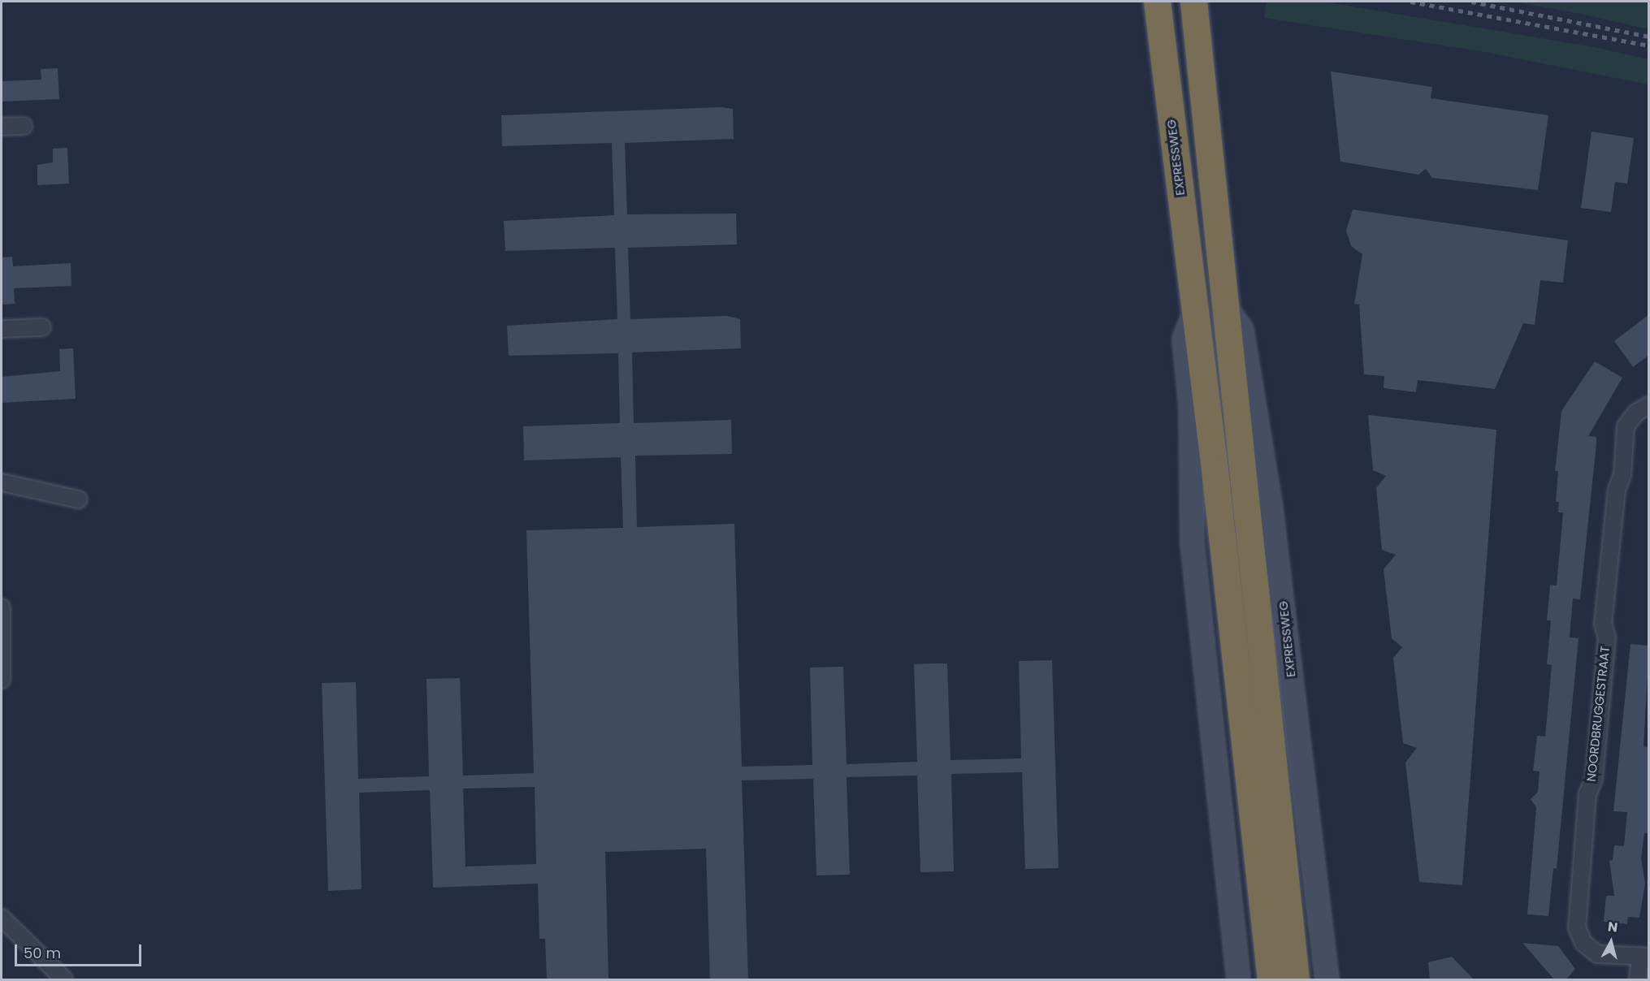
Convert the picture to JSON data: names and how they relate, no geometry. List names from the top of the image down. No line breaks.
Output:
{"streets":{"highway":["EXPRESSWEG"],"street":["NOORDBRUGGESTRAAT"]},"scale_bar":"50 m","north":"top"}
